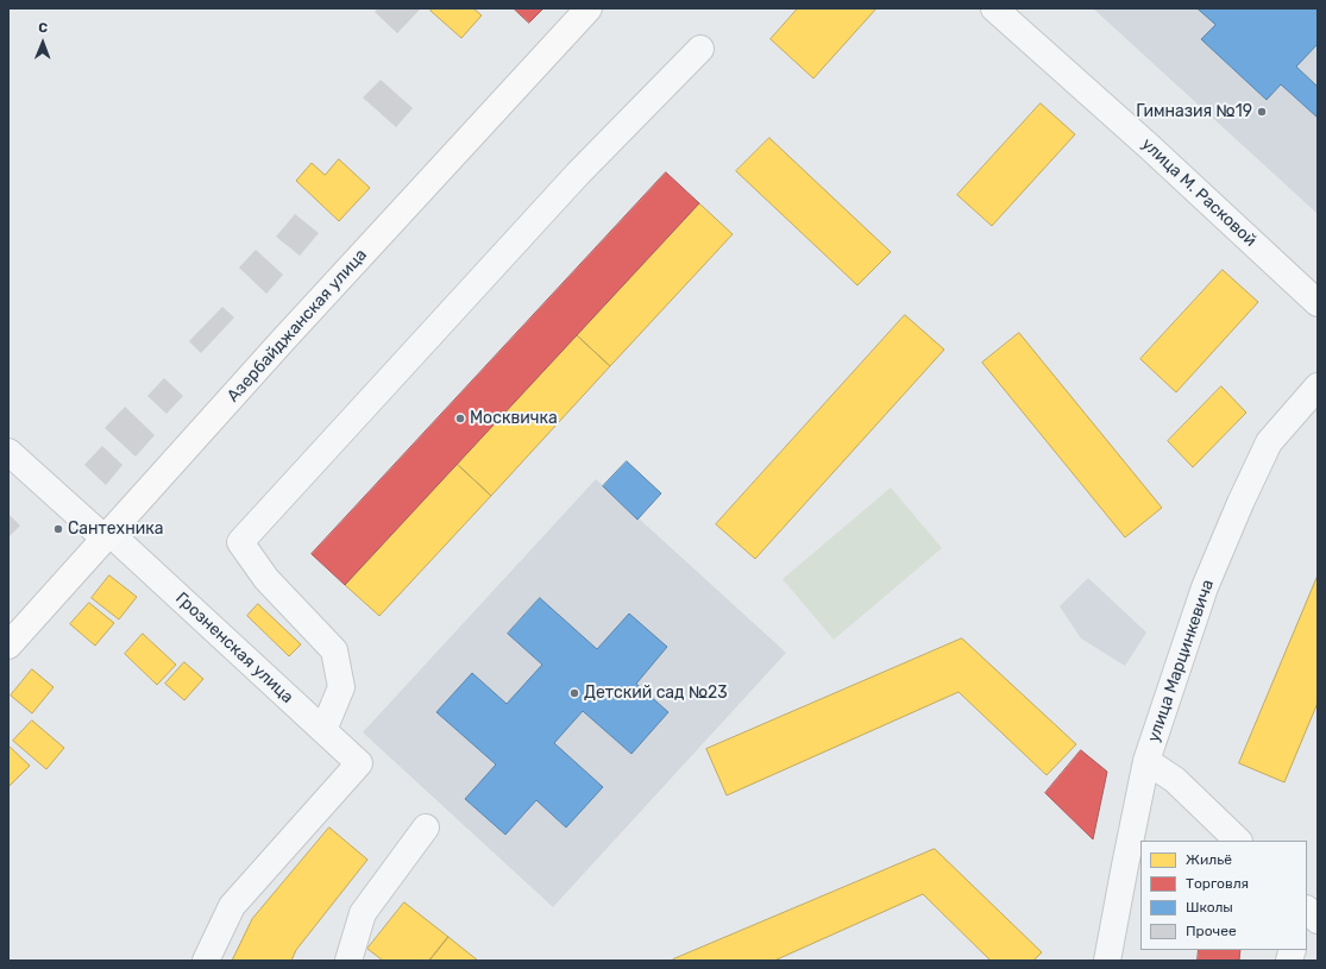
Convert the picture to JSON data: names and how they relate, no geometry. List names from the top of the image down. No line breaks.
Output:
{"streets":{"main road":["Азербайджанская улица"],"street":["улица М. Расковой","Грозненская улица","улица Марцинкевича"]},"crossings":[["Азербайджанская улица","Грозненская улица"]],"places":["Гимназия №19","Москвичка","Сантехника","Детский сад №23"],"legend":["Жильё","Торговля","Школы","Прочее"],"north":"top"}
